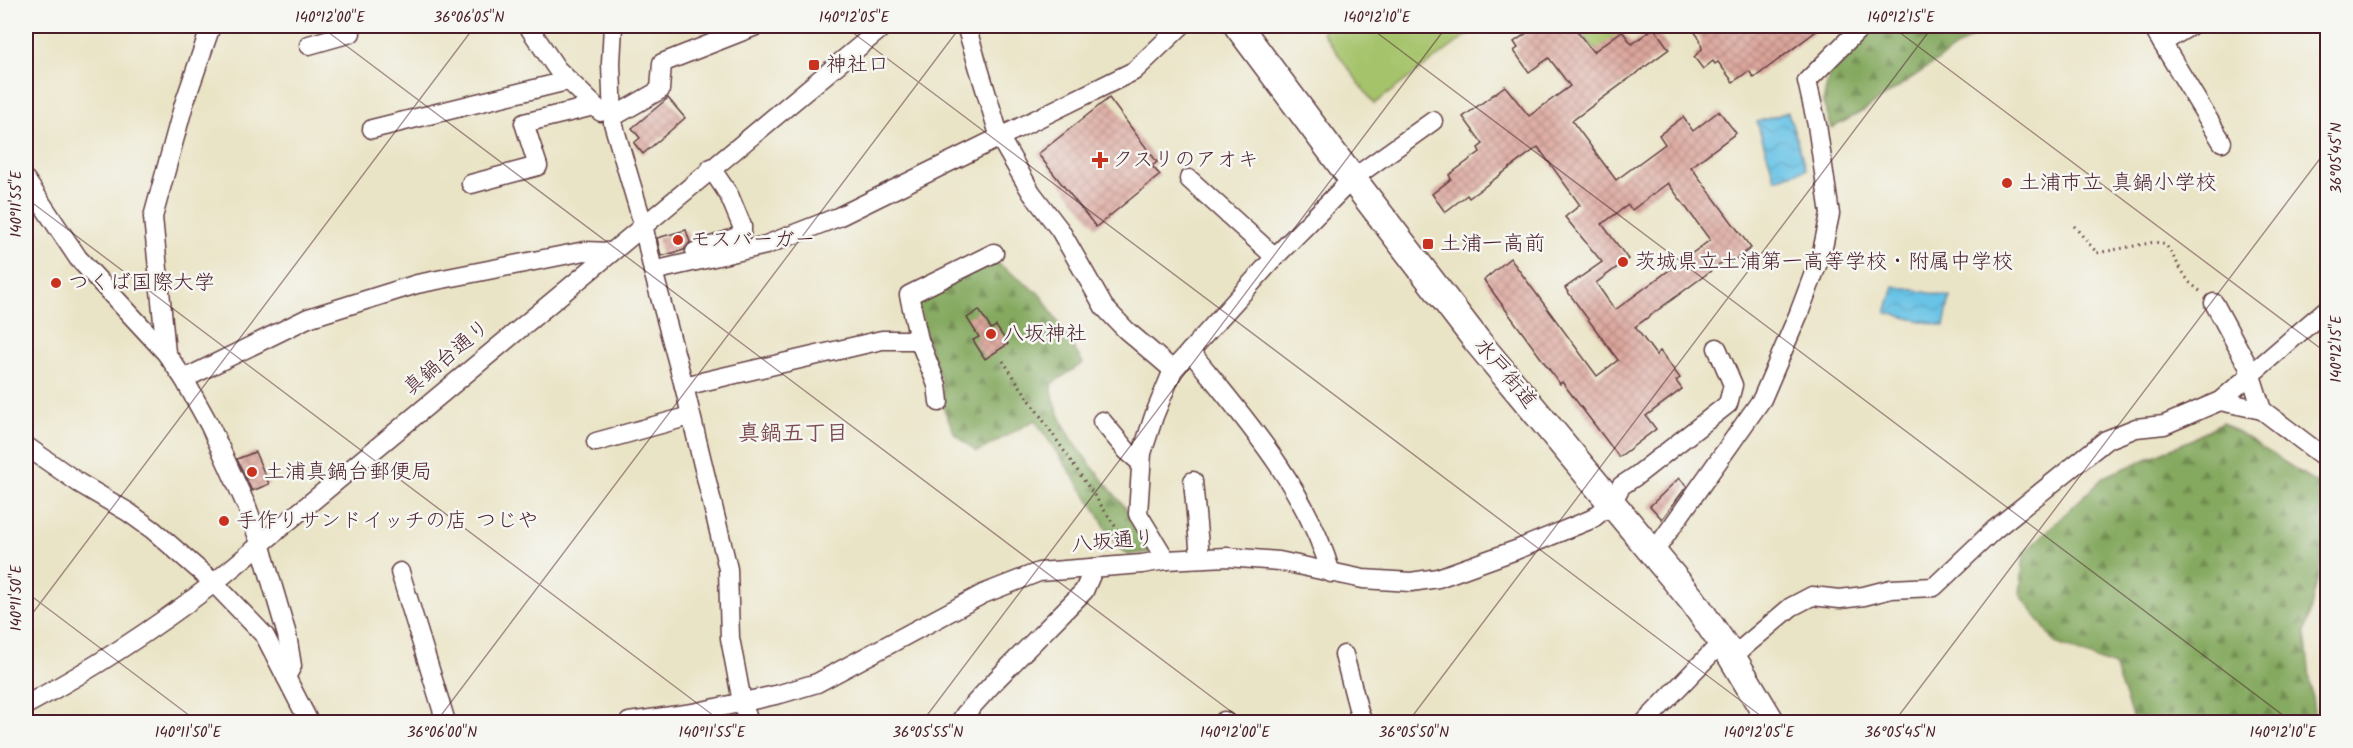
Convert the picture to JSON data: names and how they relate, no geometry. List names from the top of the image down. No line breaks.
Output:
{"streets":{"highway":["水戸街道"],"street":["真鍋台通り","八坂通り"]},"crossings":[["水戸街道","八坂通り"]],"districts":["真鍋五丁目"],"places":{"transit":["神社口","土浦一高前"],"health":["クスリのアオキ"],"other":["土浦市立 真鍋小学校","モスバーガー","茨城県立土浦第一高等学校・附属中学校","つくば国際大学","八坂神社","土浦真鍋台郵便局","手作りサンドイッチの店 つじや"]},"coordinates":["140°12'00\"E","36°06'05\"N","140°12'05\"E","140°12'10\"E","140°12'15\"E","36°05'45\"N","140°11'55\"E","140°11'50\"E","36°06'00\"N","36°05'55\"N","36°05'50\"N"]}
